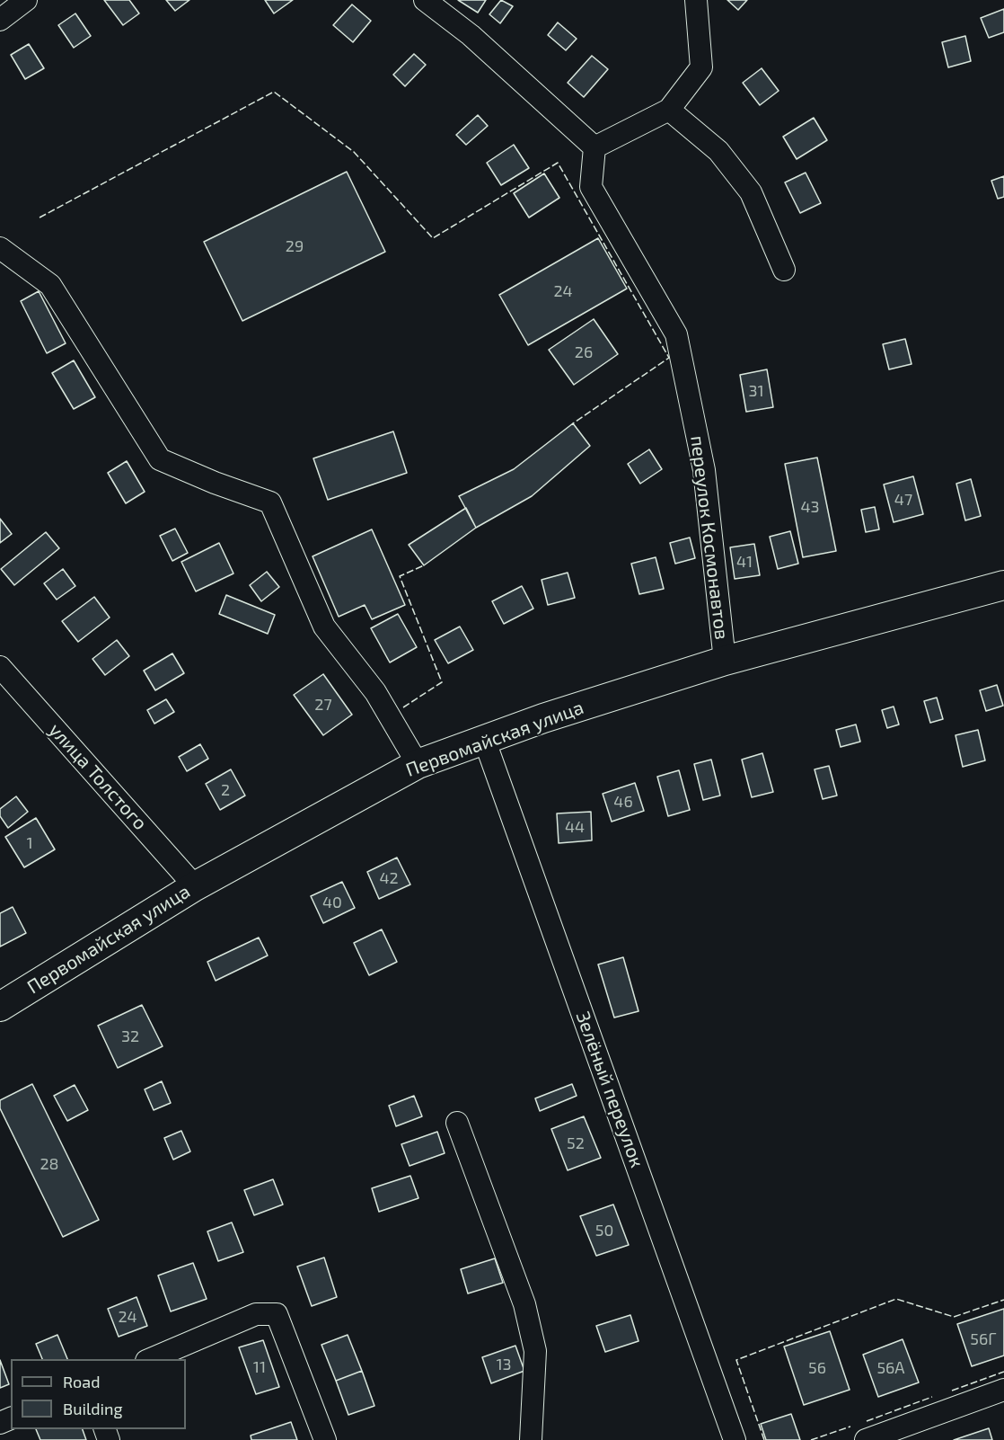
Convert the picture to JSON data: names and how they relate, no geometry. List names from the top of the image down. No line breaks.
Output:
{"streets":{"main road":["Первомайская улица"],"street":["переулок Космонавтов","улица Толстого","Зелёный переулок"]},"crossings":[["переулок Космонавтов","Первомайская улица"],["Первомайская улица","улица Толстого"],["Первомайская улица","Зелёный переулок"]],"house_numbers":["29","24","26","31","47","43","41","27","2","46","44","1","42","40","32","52","28","50","24","56Г","13","11","56","56А"],"legend":["Road","Building"]}
